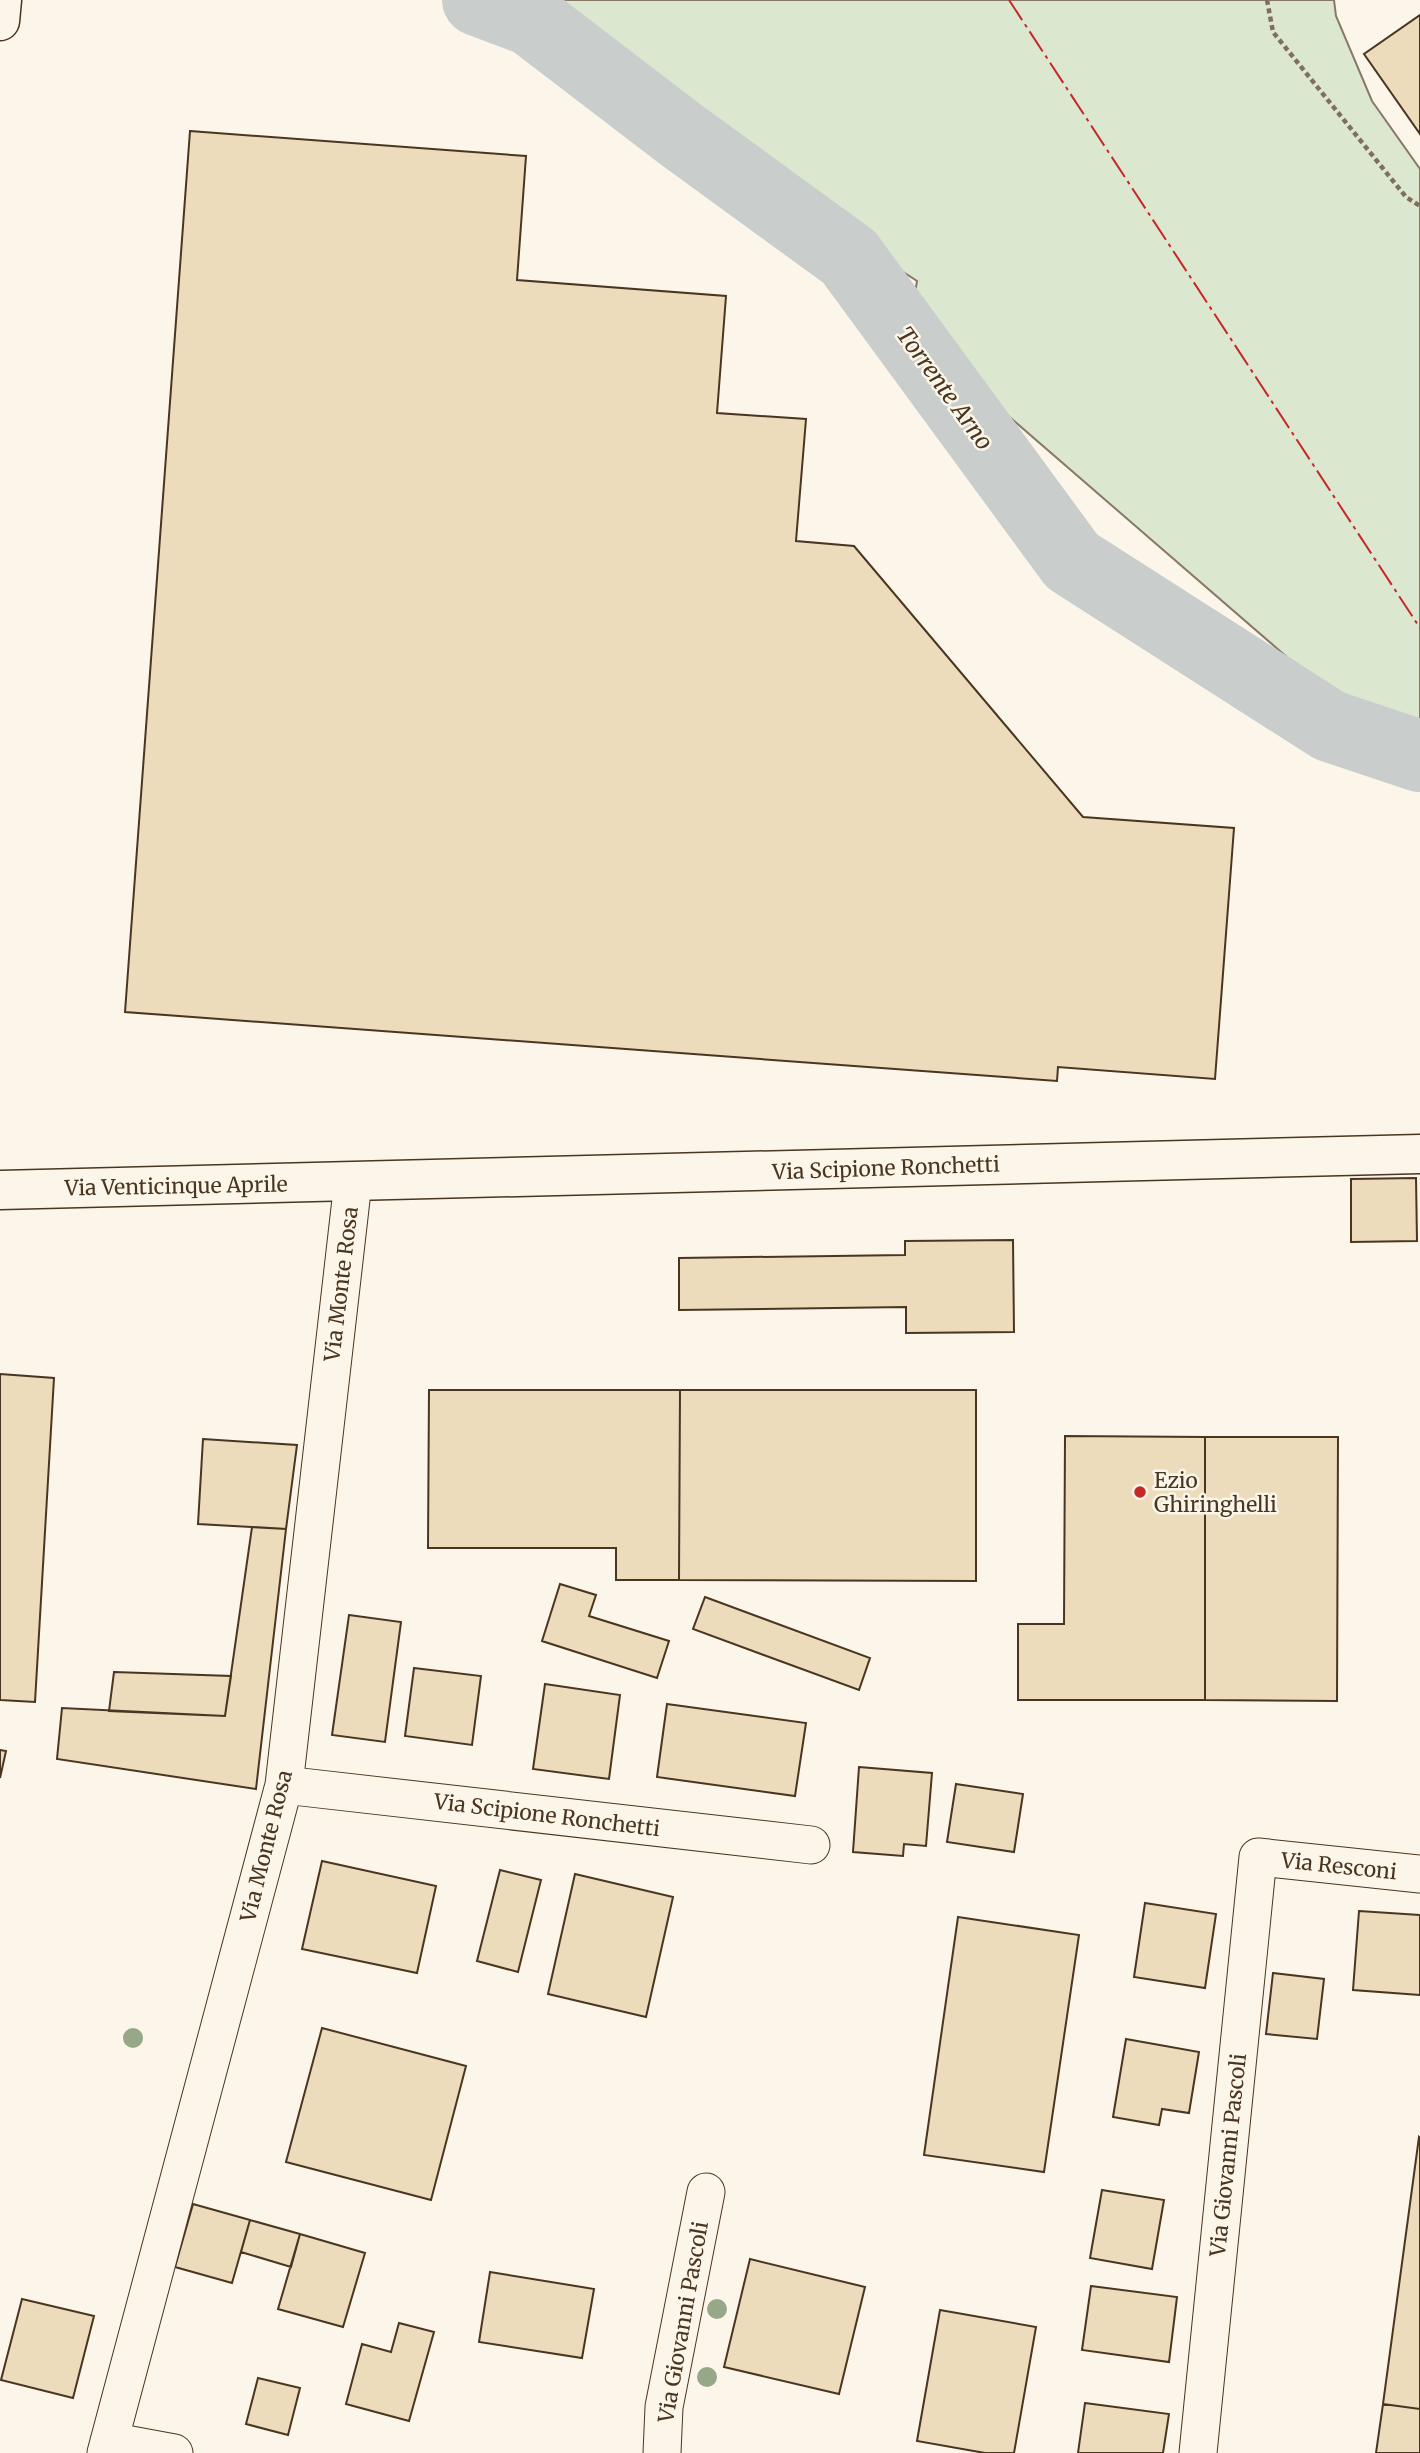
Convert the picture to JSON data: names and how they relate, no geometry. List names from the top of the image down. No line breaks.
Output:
{"streets":{"main road":["Via Scipione Ronchetti","Via Venticinque Aprile"],"street":["Via Monte Rosa","Via Resconi","Via Giovanni Pascoli"]},"crossings":[["Via Scipione Ronchetti","Via Venticinque Aprile"],["Via Scipione Ronchetti","Via Monte Rosa"],["Via Venticinque Aprile","Via Monte Rosa"],["Via Resconi","Via Giovanni Pascoli"]],"water":["Torrente Arno"],"places":["Ezio Ghiringhelli"]}
